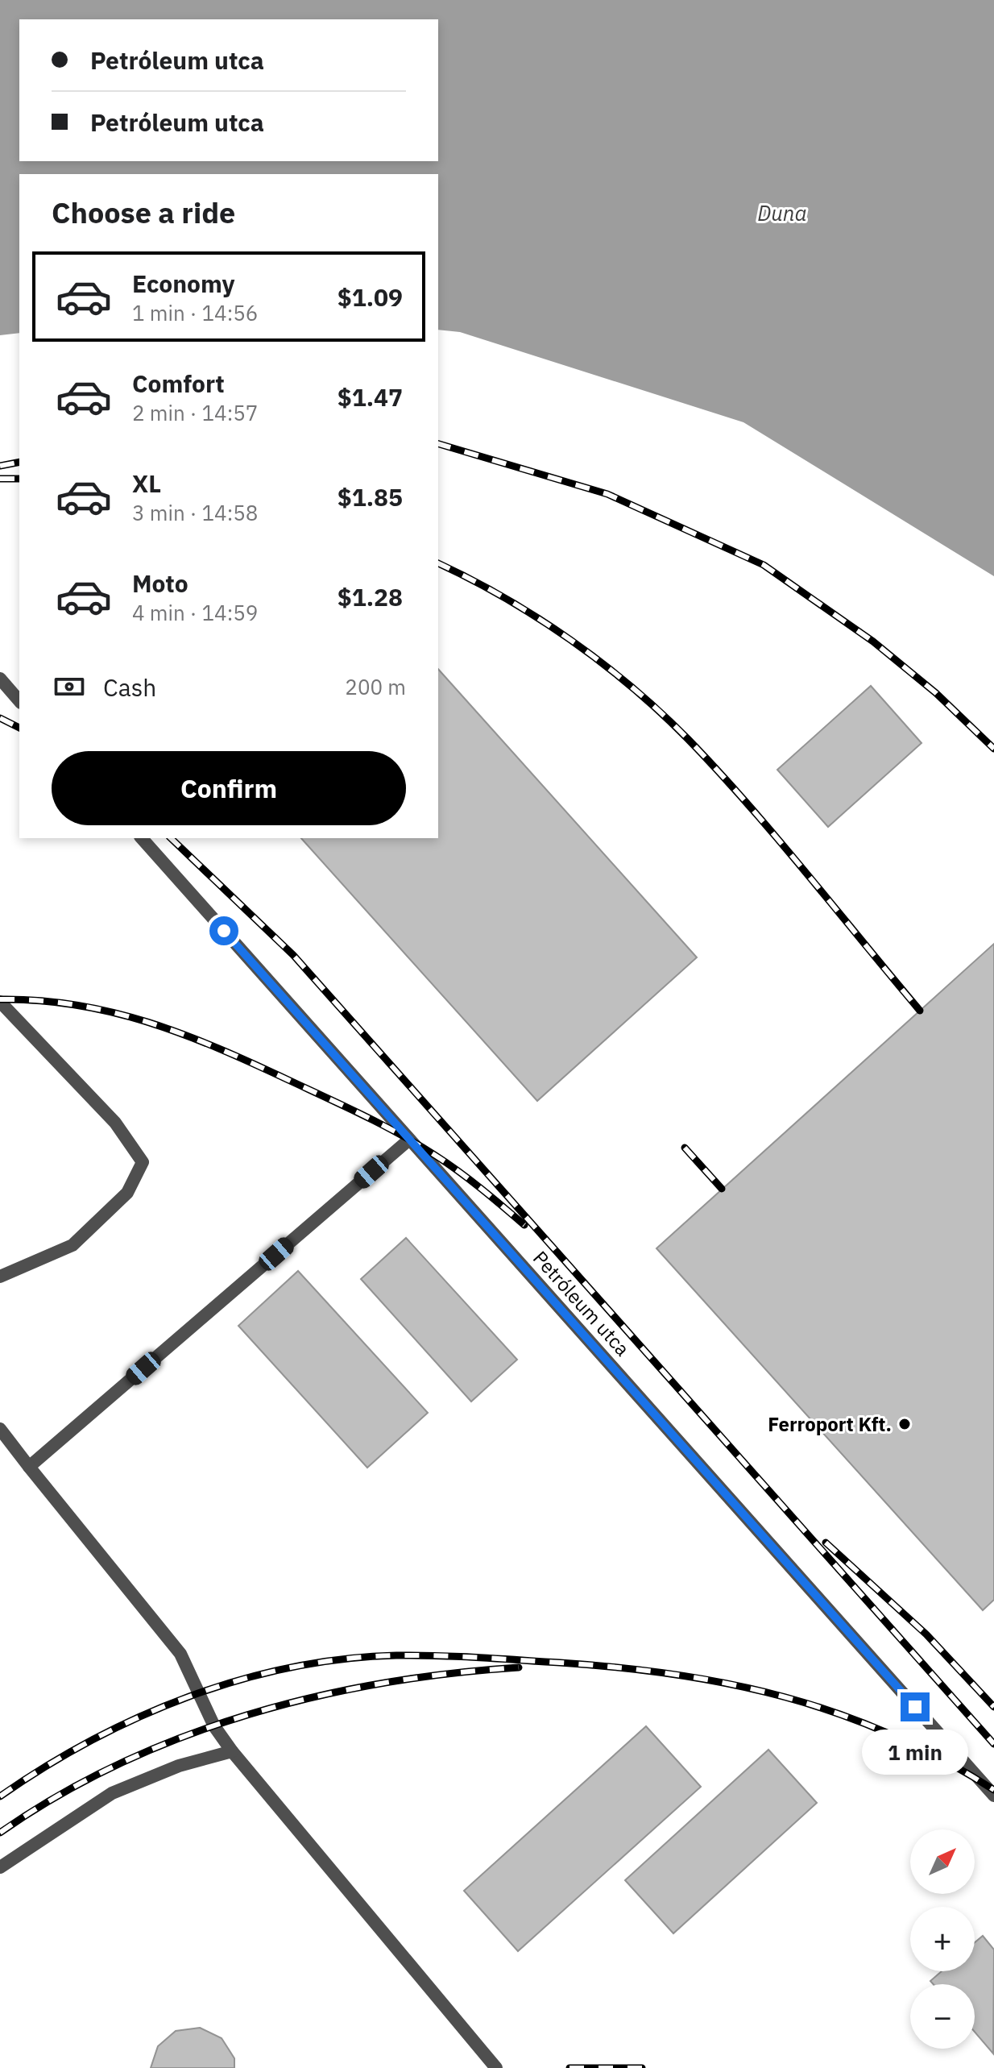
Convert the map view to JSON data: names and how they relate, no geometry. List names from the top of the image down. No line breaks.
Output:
{"streets":{"street":["Petróleum utca"]},"water":["Duna"],"places":["Ferroport Kft."],"north":"top right","page":{"banner":["Petróleum utca","Petróleum utca"],"heading":"Choose a ride","list":[{"name":"Economy","note":"1 min · 14:56","value":"$1.09"},{"name":"Comfort","note":"2 min · 14:57","value":"$1.47"},{"name":"XL","note":"3 min · 14:58","value":"$1.85"},{"name":"Moto","note":"4 min · 14:59","value":"$1.28"}],"pay":["Cash","200 m"],"buttons":"Confirm","bubble":"1 min","map_buttons":["+","−"]}}
